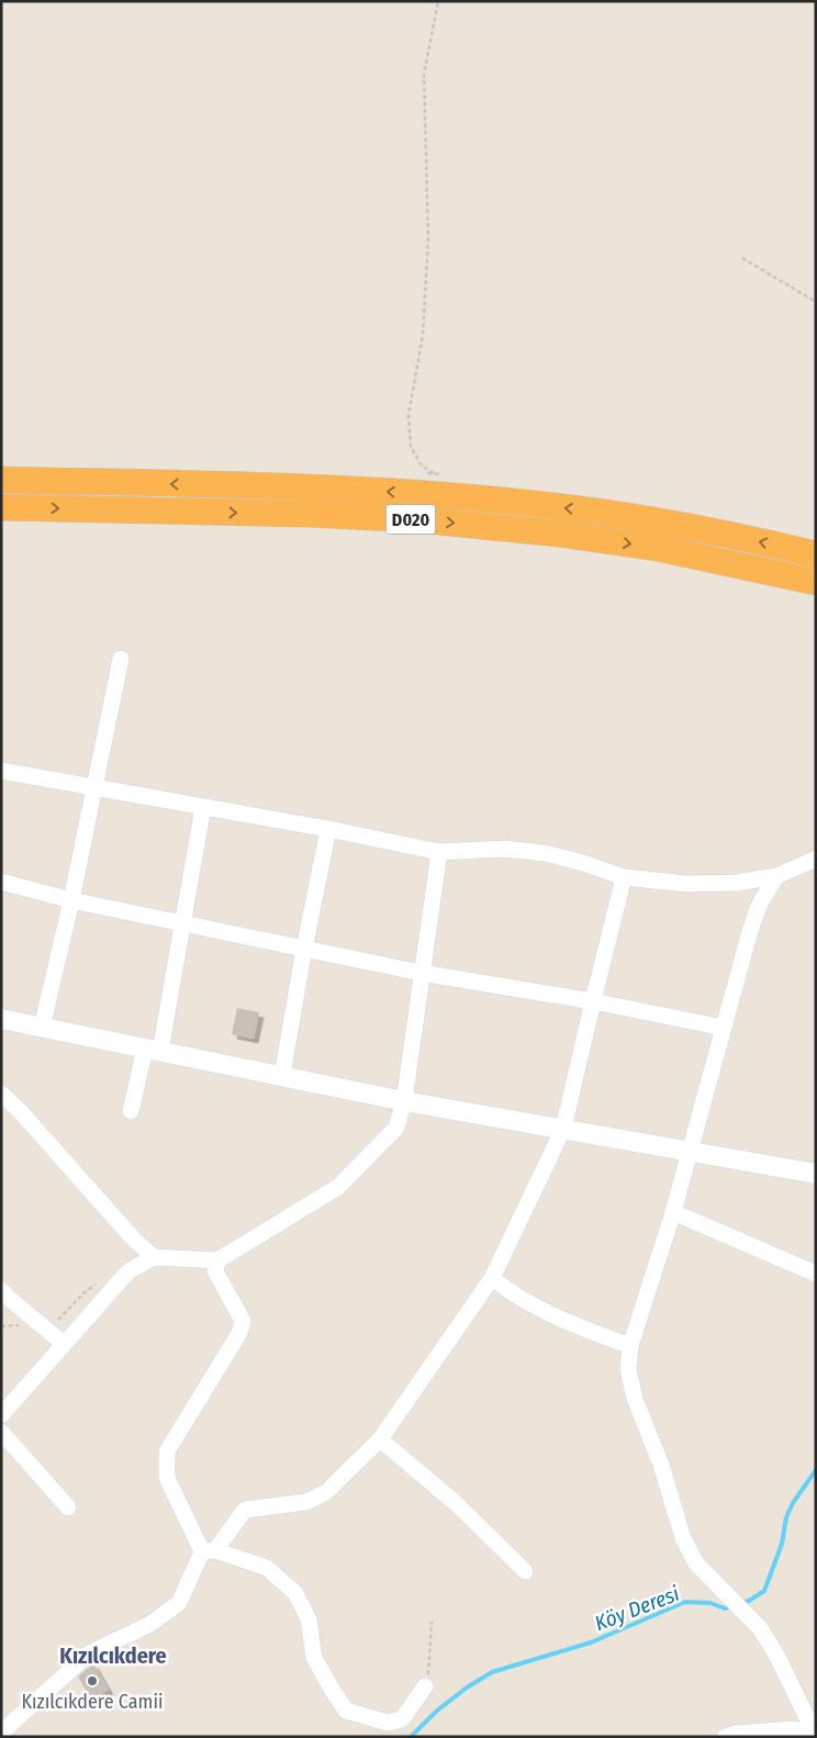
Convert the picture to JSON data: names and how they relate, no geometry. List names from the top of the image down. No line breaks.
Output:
{"streets":{"highway":["D020"]},"districts":["Kızılcıkdere"],"water":["Köy Deresi"],"places":["Kızılcıkdere Camii"]}
